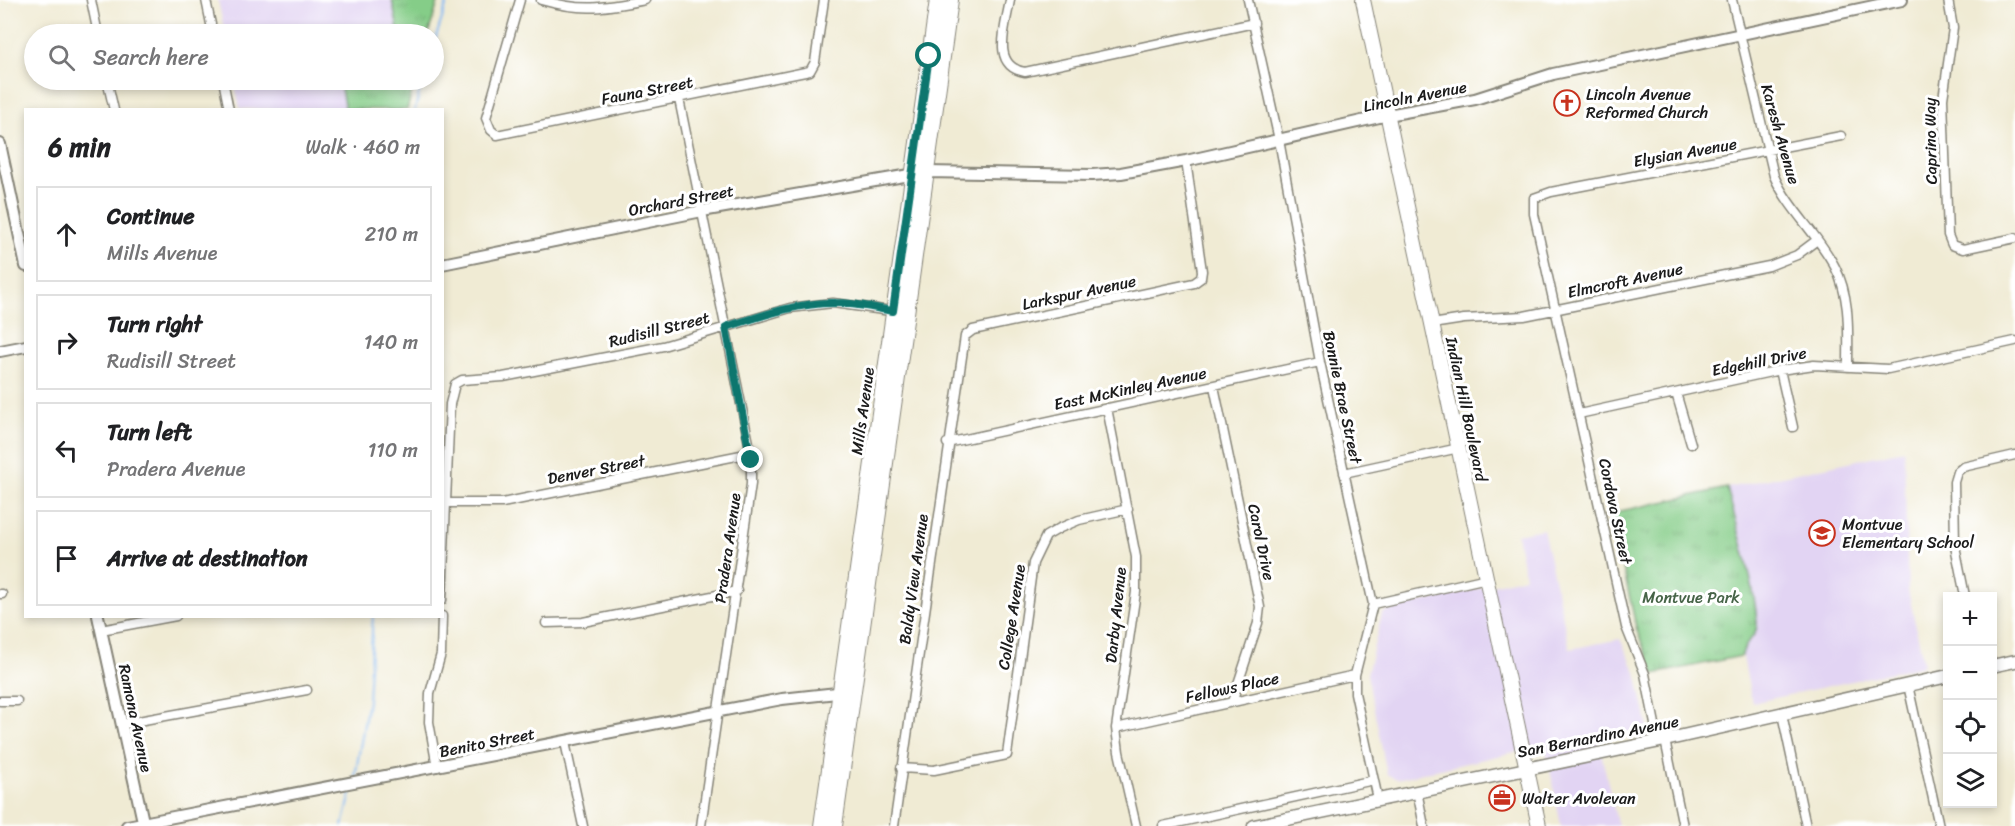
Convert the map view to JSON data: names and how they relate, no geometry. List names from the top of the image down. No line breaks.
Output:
{"streets":{"main road":["Indian Hill Boulevard","Mills Avenue","San Bernardino Avenue"],"street":["Fauna Street","Lincoln Avenue","Karesh Avenue","Caprino Way","Elysian Avenue","Orchard Street","Elmcroft Avenue","Larkspur Avenue","Rudisill Street","Edgehill Drive","East McKinley Avenue","Bonnie Brae Street","Denver Street","Cordova Street","Carol Drive","Pradera Avenue","Baldy View Avenue","Darby Avenue","College Avenue","Fellows Place","Ramona Avenue","Benito Street"]},"crossings":[["Fauna Street","Pradera Avenue"],["Lincoln Avenue","Karesh Avenue"],["Lincoln Avenue","Orchard Street"],["Lincoln Avenue","Larkspur Avenue"],["Lincoln Avenue","Bonnie Brae Street"],["Lincoln Avenue","Indian Hill Boulevard"],["Lincoln Avenue","Mills Avenue"],["Karesh Avenue","Elysian Avenue"],["Karesh Avenue","Elmcroft Avenue"],["Karesh Avenue","Edgehill Drive"],["Elysian Avenue","Cordova Street"],["Orchard Street","Mills Avenue"],["Orchard Street","Pradera Avenue"],["Elmcroft Avenue","Indian Hill Boulevard"],["Elmcroft Avenue","Cordova Street"],["Larkspur Avenue","Baldy View Avenue"],["Rudisill Street","Mills Avenue"],["Rudisill Street","Denver Street"],["Rudisill Street","Pradera Avenue"],["Edgehill Drive","Cordova Street"],["East McKinley Avenue","Bonnie Brae Street"],["East McKinley Avenue","Carol Drive"],["East McKinley Avenue","Baldy View Avenue"],["East McKinley Avenue","Darby Avenue"],["Bonnie Brae Street","Fellows Place"],["Bonnie Brae Street","San Bernardino Avenue"],["Indian Hill Boulevard","San Bernardino Avenue"],["Mills Avenue","Benito Street"],["Denver Street","Pradera Avenue"],["Cordova Street","San Bernardino Avenue"],["Carol Drive","Fellows Place"],["Pradera Avenue","Benito Street"],["Baldy View Avenue","College Avenue"],["Darby Avenue","College Avenue"],["Darby Avenue","Fellows Place"],["Ramona Avenue","Benito Street"]],"parks":["Montvue Park"],"places":{"church":["Lincoln Avenue Reformed Church"],"school or university":["Montvue Elementary School"],"office":["Walter Avolevan"]},"page":{"search":"Search here","heading":["6 min","Walk · 460 m"],"list":[["Continue","Mills Avenue","210 m"],["Turn right","Rudisill Street","140 m"],["Turn left","Pradera Avenue","110 m"],"Arrive at destination"],"map_buttons":["+","−"]}}
